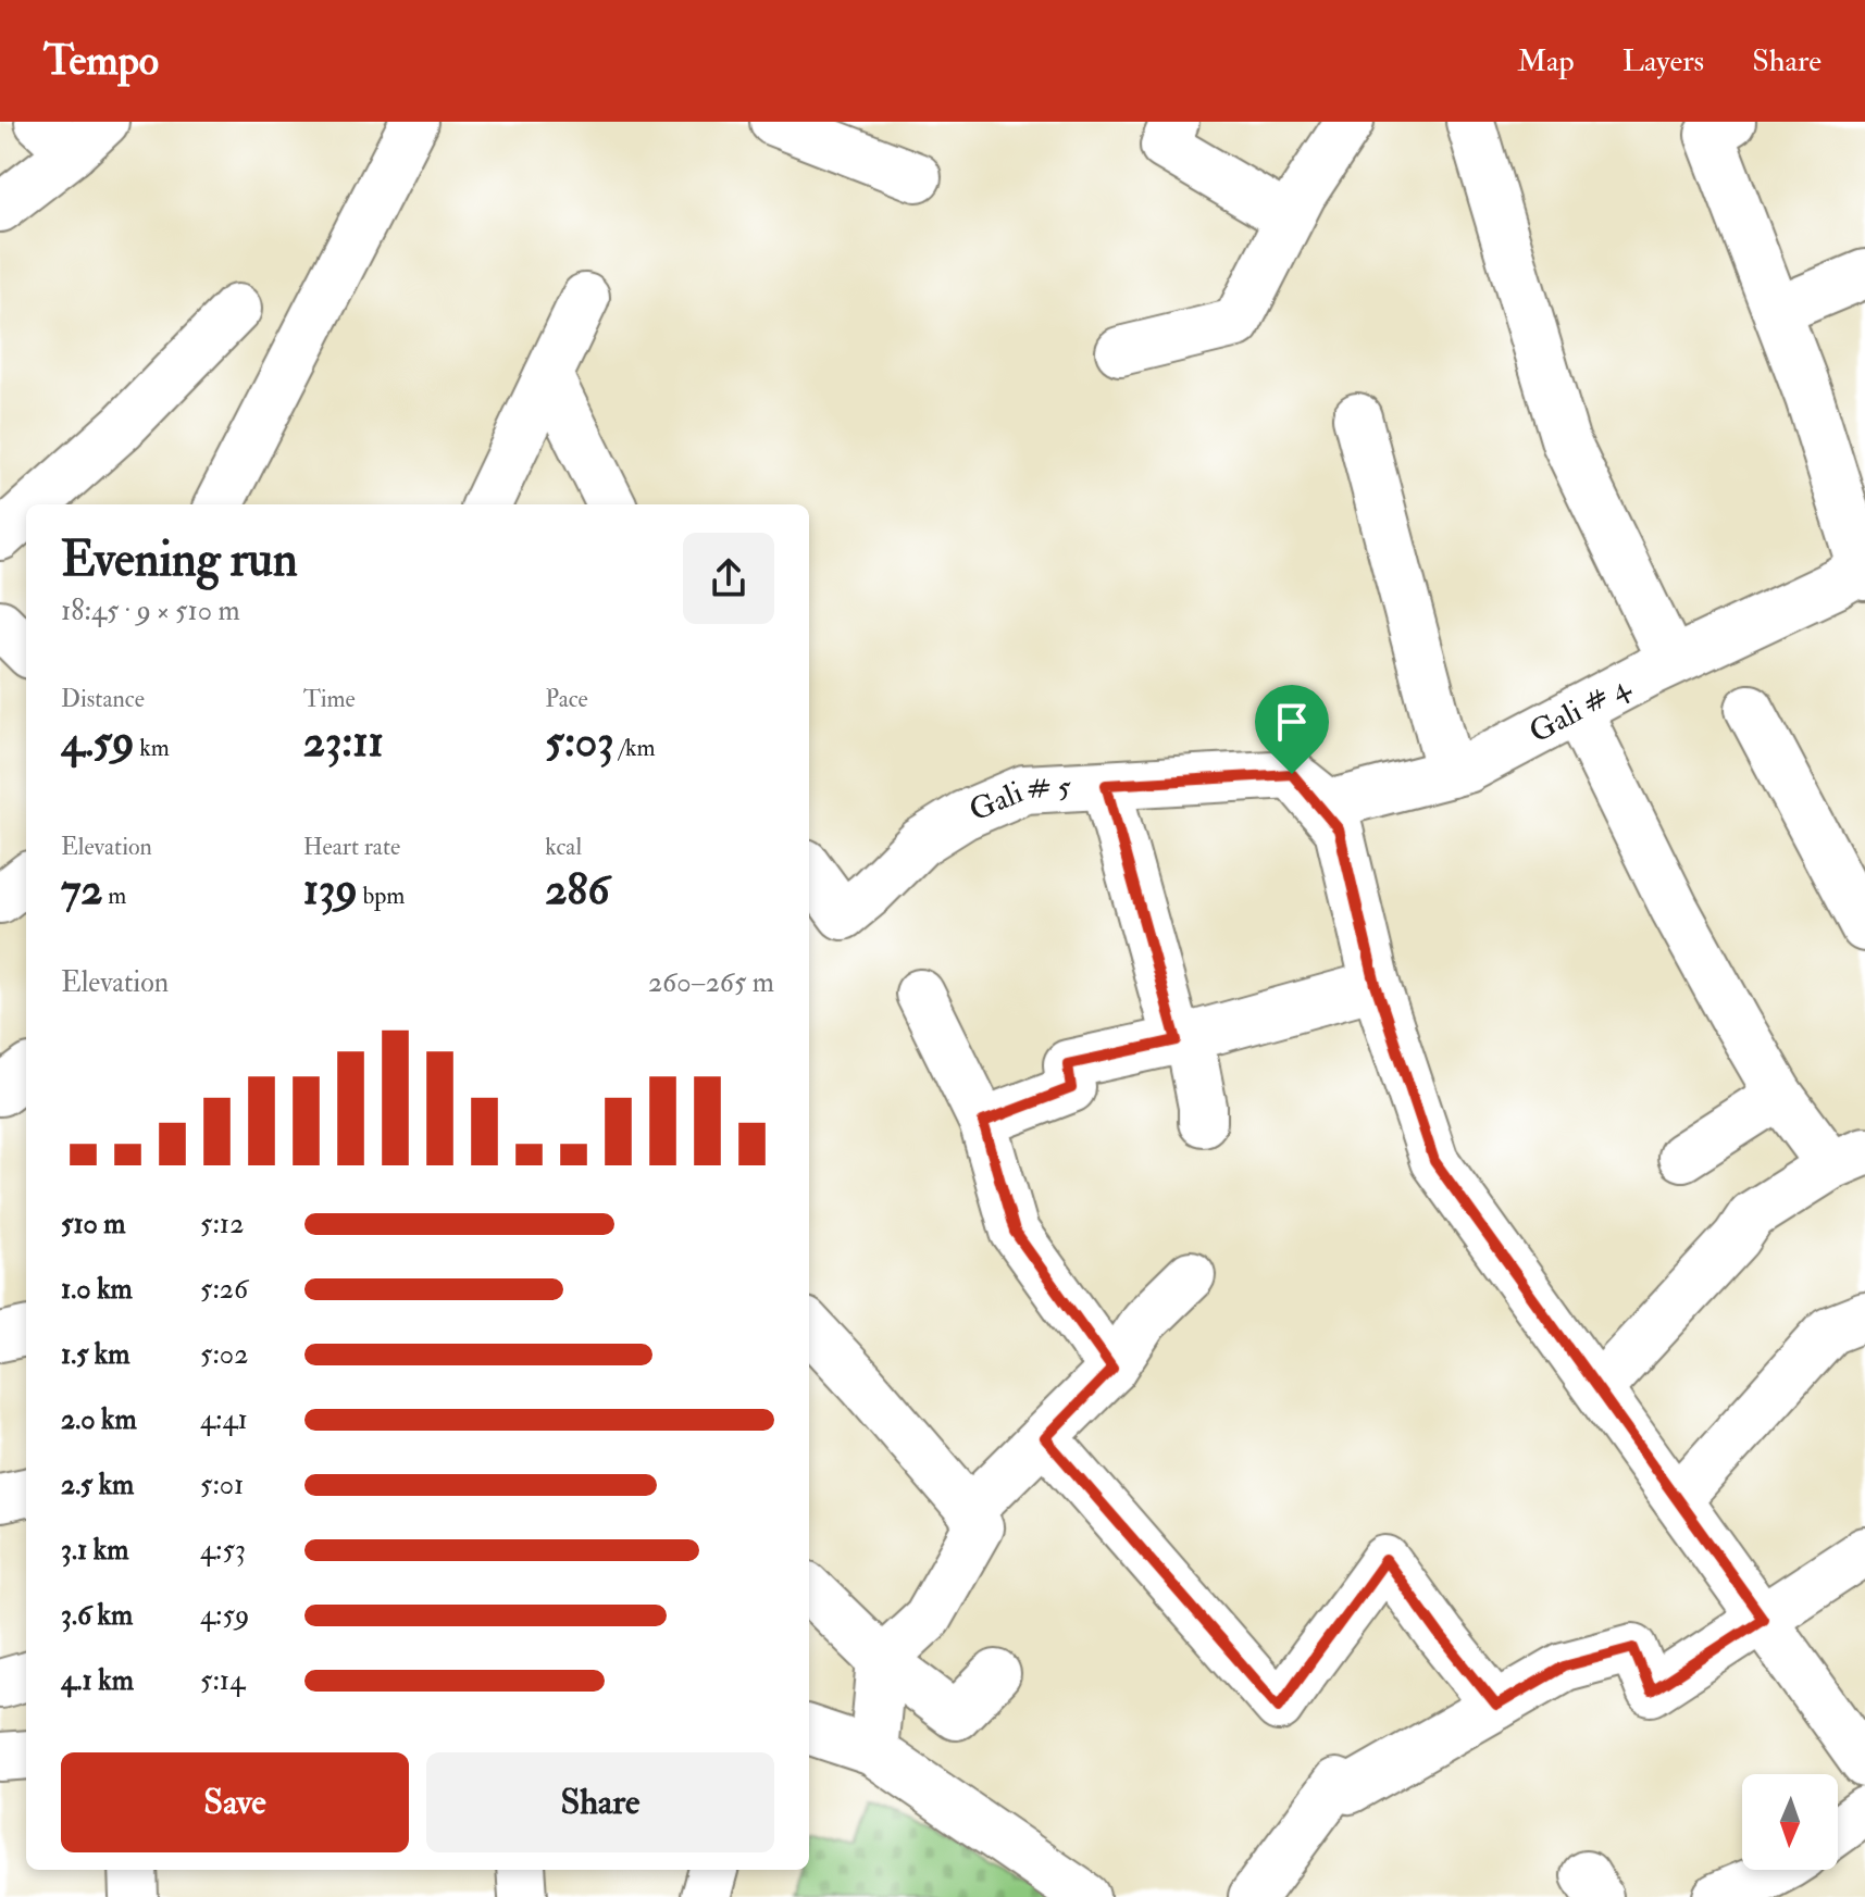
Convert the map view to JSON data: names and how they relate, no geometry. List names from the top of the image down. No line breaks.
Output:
{"streets":{"street":["Gali # 4","Gali # 5"]},"crossings":[["Gali # 4","Gali # 5"]],"north":"bottom","page":{"header":"Tempo","nav":["Map","Layers","Share"],"heading":["Evening run","18:45 · 9 × 510 m"],"stats":[["Distance","4.59 km"],["Time","23:11"],["Pace","5:03 /km"],["Elevation","72 m"],["Heart rate","139 bpm"],["kcal","286"]],"chart":["Elevation","260–265 m"],"list":[{"name":"510 m","note":"5:12"},{"name":"1.0 km","note":"5:26"},{"name":"1.5 km","note":"5:02"},{"name":"2.0 km","note":"4:41"},{"name":"2.5 km","note":"5:01"},{"name":"3.1 km","note":"4:53"},{"name":"3.6 km","note":"4:59"},{"name":"4.1 km","note":"5:14"}],"buttons":["Save","Share"]}}
